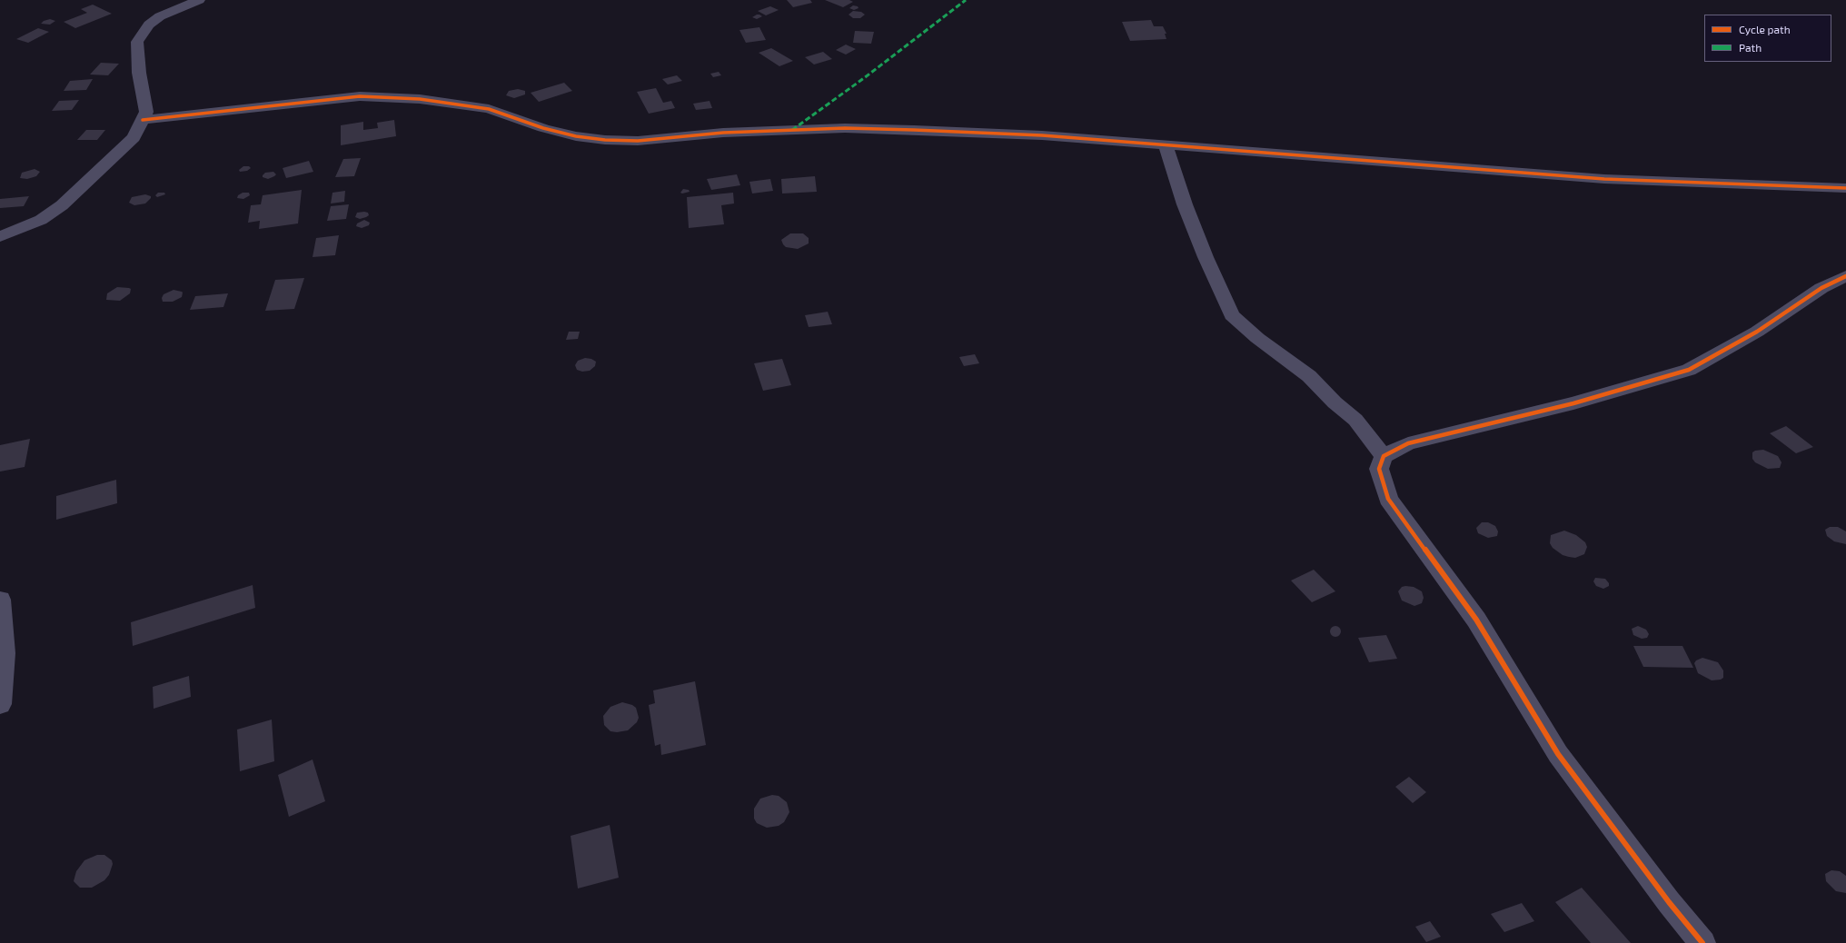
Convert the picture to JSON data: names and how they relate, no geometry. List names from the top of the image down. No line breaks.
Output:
{"legend":["Cycle path","Path"]}
